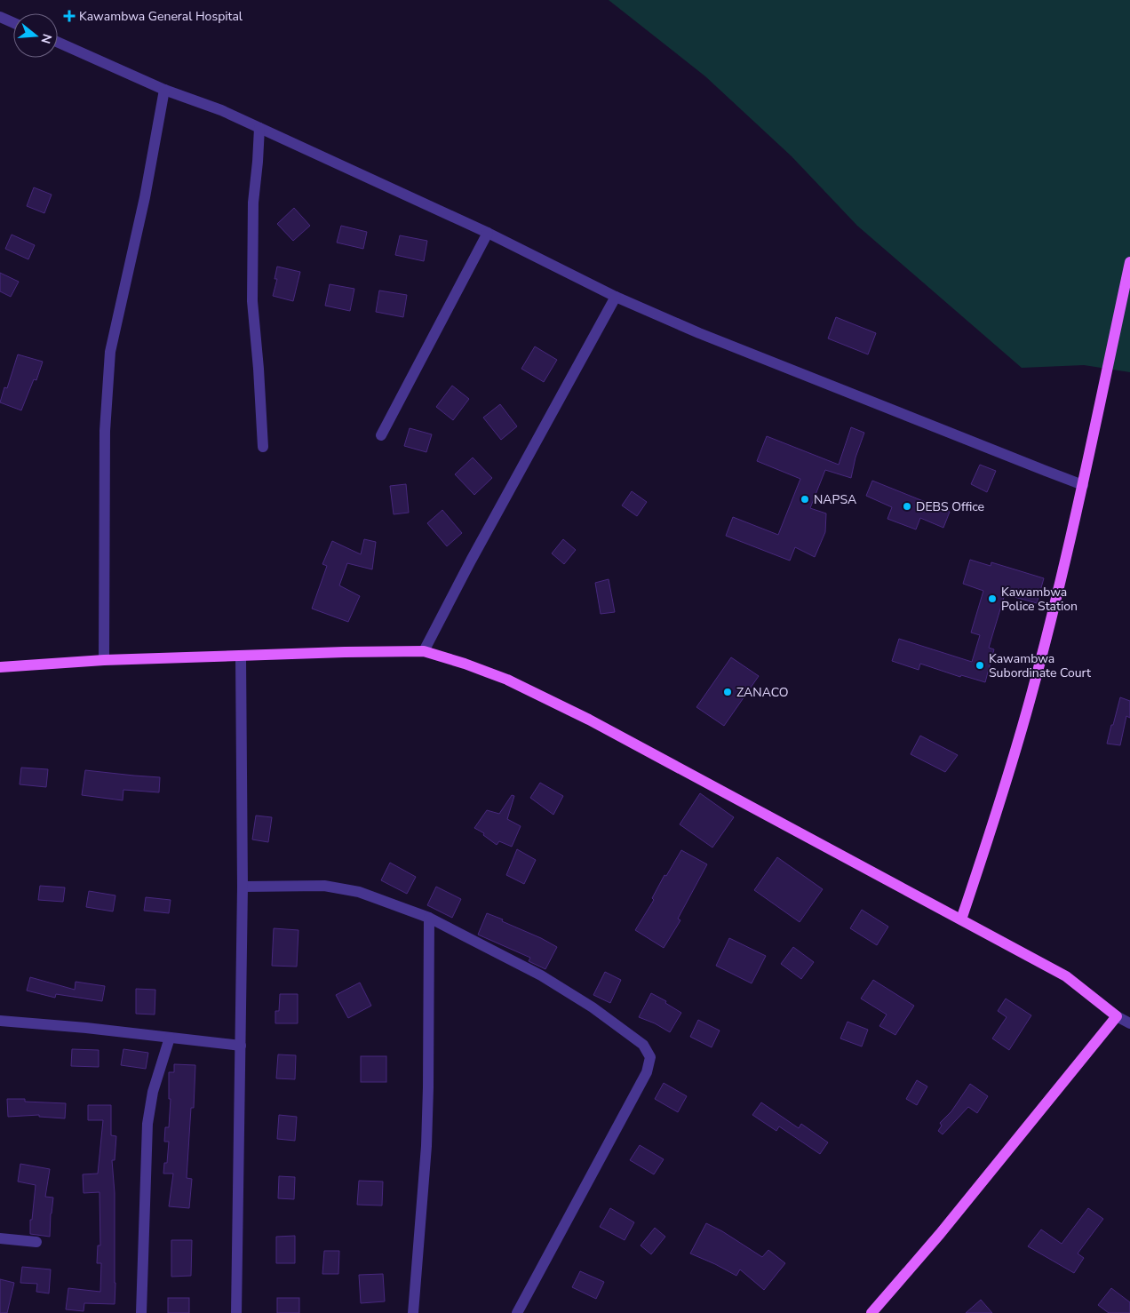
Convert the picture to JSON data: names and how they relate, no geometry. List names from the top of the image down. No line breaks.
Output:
{"places":{"health":["Kawambwa General Hospital"],"other":["NAPSA","DEBS Office","Kawambwa Police Station","Kawambwa Subordinate Court","ZANACO"]},"north":"right"}
